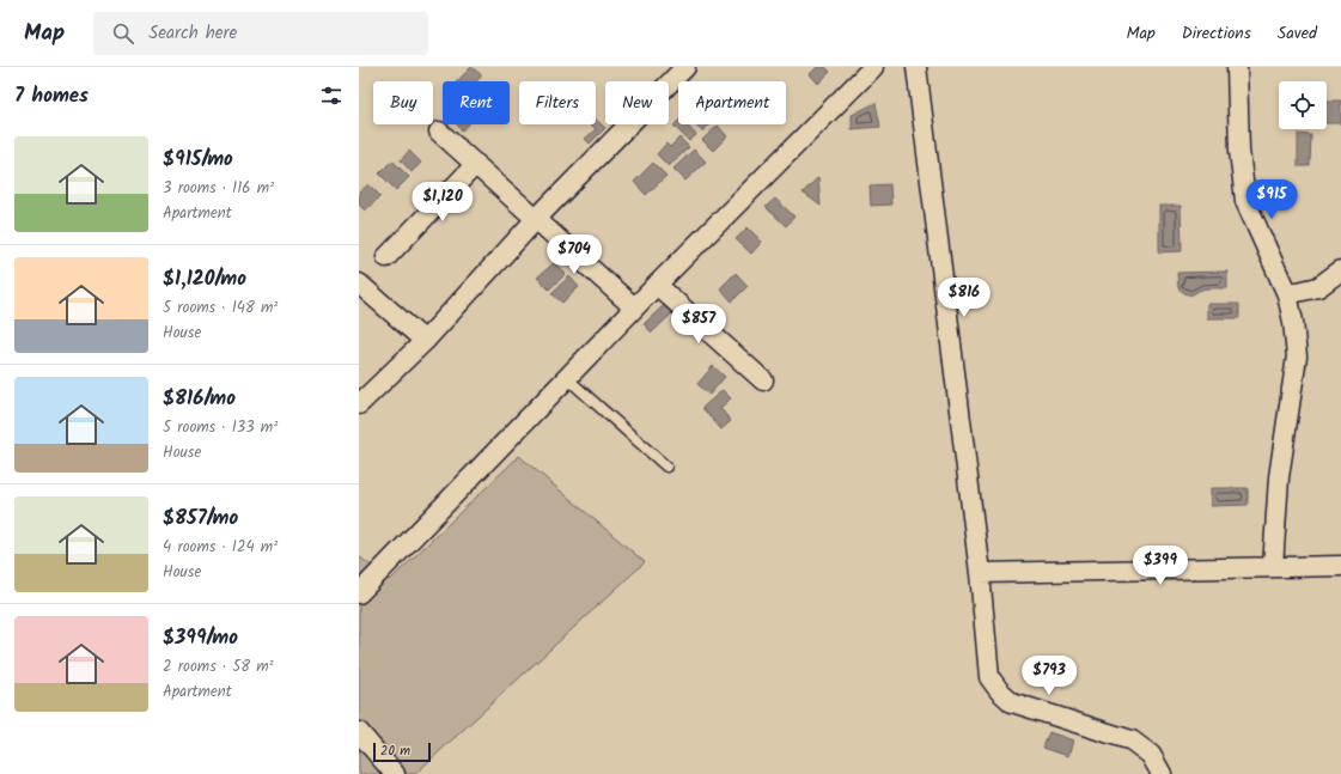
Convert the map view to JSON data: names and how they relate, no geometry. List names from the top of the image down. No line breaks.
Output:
{"scale_bar":"20 m","page":{"header":"Map","search":"Search here","nav":["Map","Directions","Saved"],"heading":"7 homes","chip":["Buy","Rent","Filters","New","Apartment"],"list":[{"name":"$915/mo","note":"3 rooms · 116 m² · Apartment"},{"name":"$1,120/mo","note":"5 rooms · 148 m² · House"},{"name":"$816/mo","note":"5 rooms · 133 m² · House"},{"name":"$857/mo","note":"4 rooms · 124 m² · House"},{"name":"$399/mo","note":"2 rooms · 58 m² · Apartment"}],"price":["$915","$1,120","$704","$816","$857","$399","$793"],"scale":"20 m"}}
